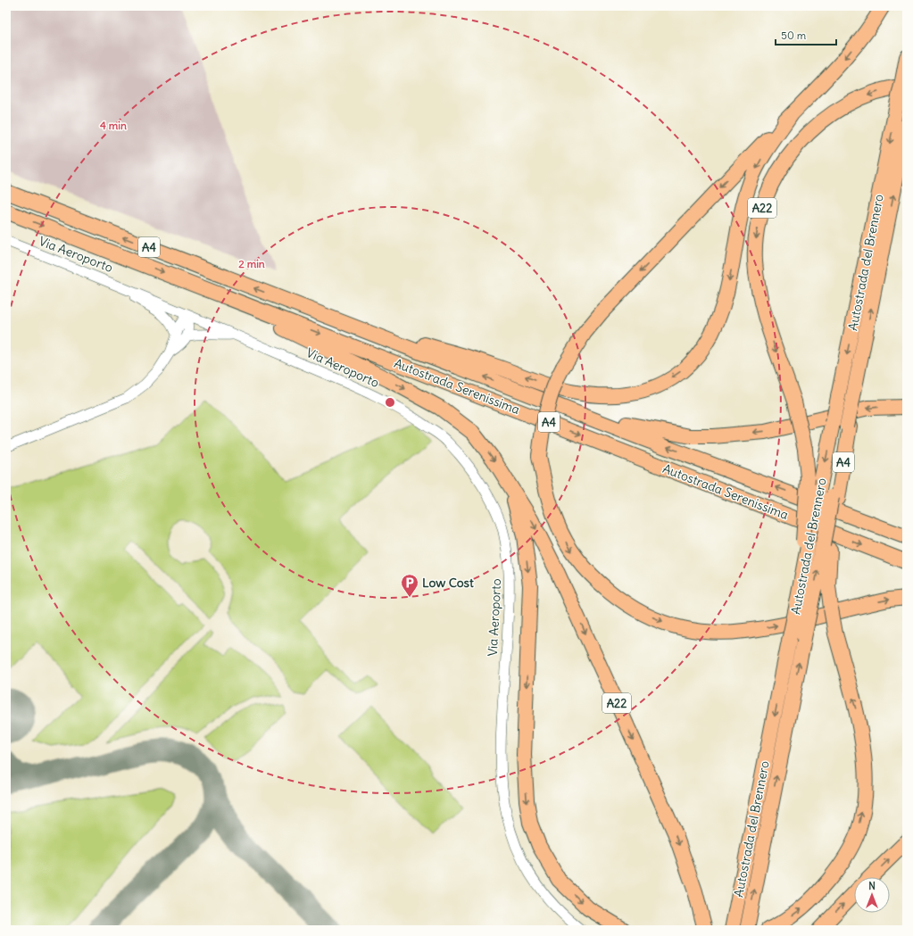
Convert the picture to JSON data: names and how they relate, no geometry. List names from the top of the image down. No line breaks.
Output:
{"streets":{"highway":["A22","A4","Autostrada del Brennero","Autostrada Serenissima"],"street":["Via Aeroporto"]},"crossings":[["A22","A4"],["A22","Autostrada del Brennero"],["A4","Autostrada Serenissima"]],"places":{"parking":["Low Cost"]},"scale_bar":"50 m","north":"top","rings":["4 min","2 min"]}
